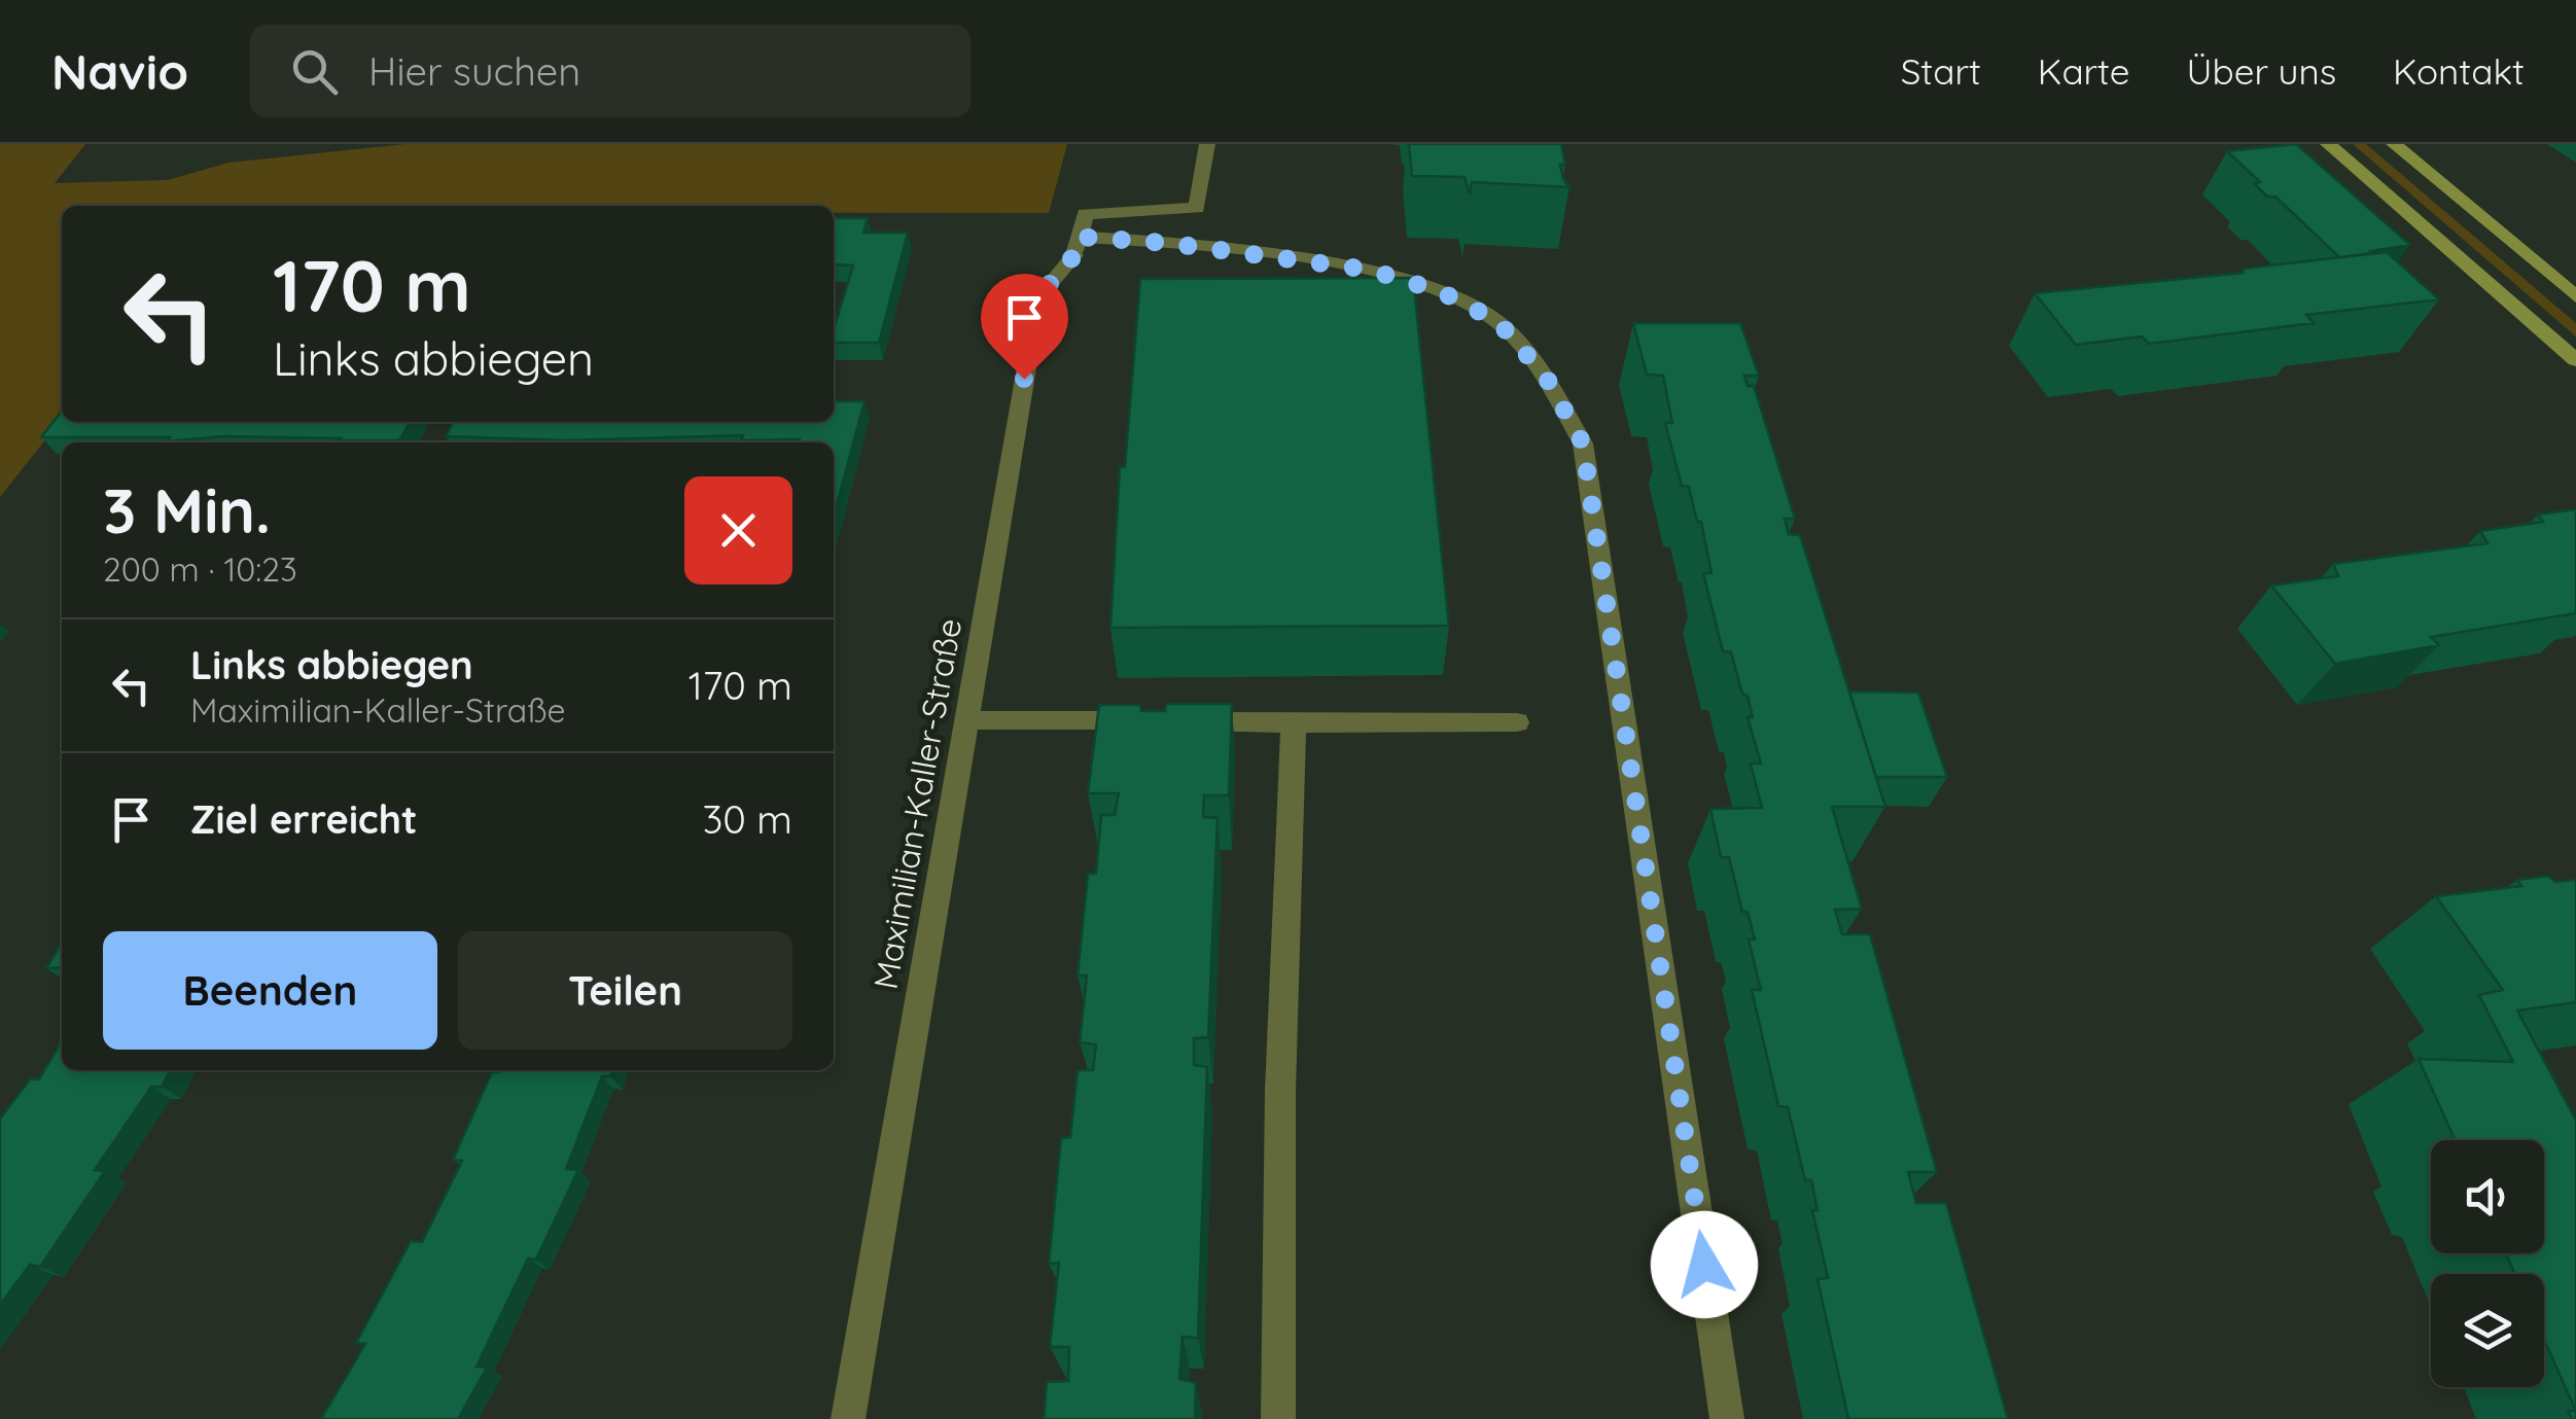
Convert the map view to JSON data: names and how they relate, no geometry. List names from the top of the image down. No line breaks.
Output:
{"streets":{"street":["Maximilian-Kaller-Straße"]},"page":{"header":"Navio","search":"Hier suchen","nav":["Start","Karte","Über uns","Kontakt"],"turn":["170 m","Links abbiegen"],"heading":["3 Min.","200 m · 10:23"],"list":[{"name":"Links abbiegen","note":"Maximilian-Kaller-Straße","value":"170 m"},{"name":"Ziel erreicht","value":"30 m"}],"buttons":["Beenden","Teilen"]}}
